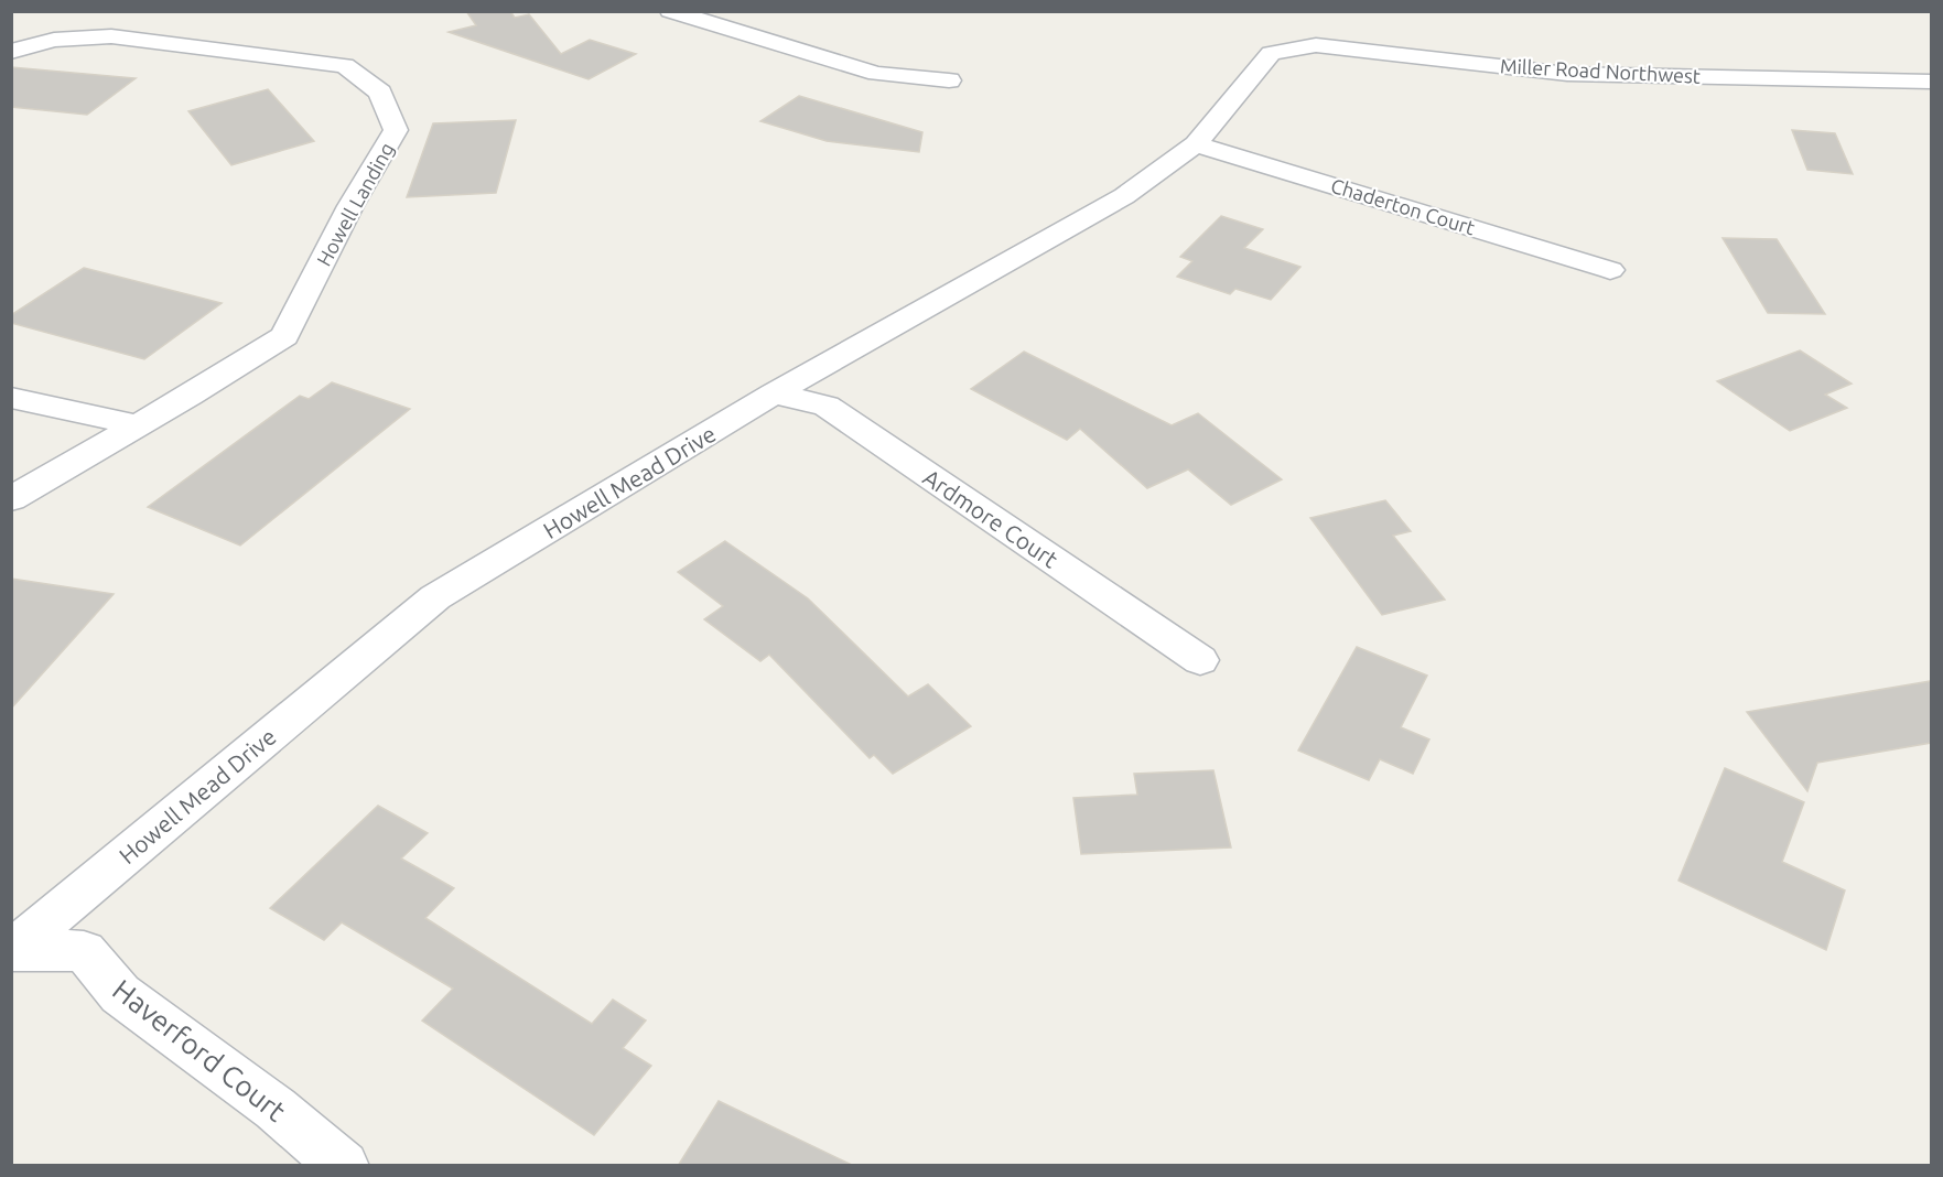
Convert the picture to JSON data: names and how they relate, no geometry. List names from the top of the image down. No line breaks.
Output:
{"streets":{"street":["Miller Road Northwest","Howell Landing","Chaderton Court","Howell Mead Drive","Ardmore Court","Haverford Court"]},"crossings":[["Miller Road Northwest","Howell Mead Drive"],["Chaderton Court","Howell Mead Drive"],["Howell Mead Drive","Ardmore Court"],["Howell Mead Drive","Haverford Court"]]}
